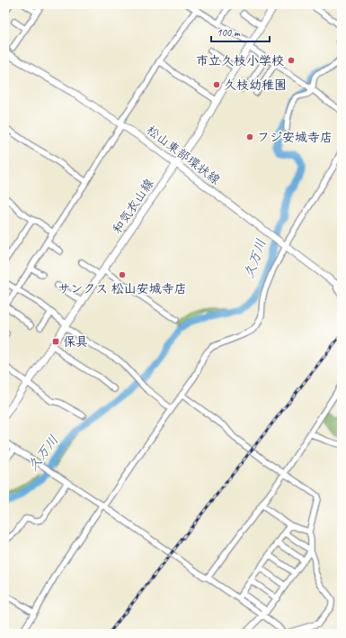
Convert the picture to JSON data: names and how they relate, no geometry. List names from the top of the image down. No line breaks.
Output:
{"streets":{"main road":["松山東部環状線","和気衣山線"]},"crossings":[["松山東部環状線","和気衣山線"]],"water":["久万川"],"places":{"other":["市立久枝小学校","久枝幼稚園","フジ安城寺店","サンクス 松山安城寺店"],"transit":["保具"]},"scale_bar":"100 m"}
